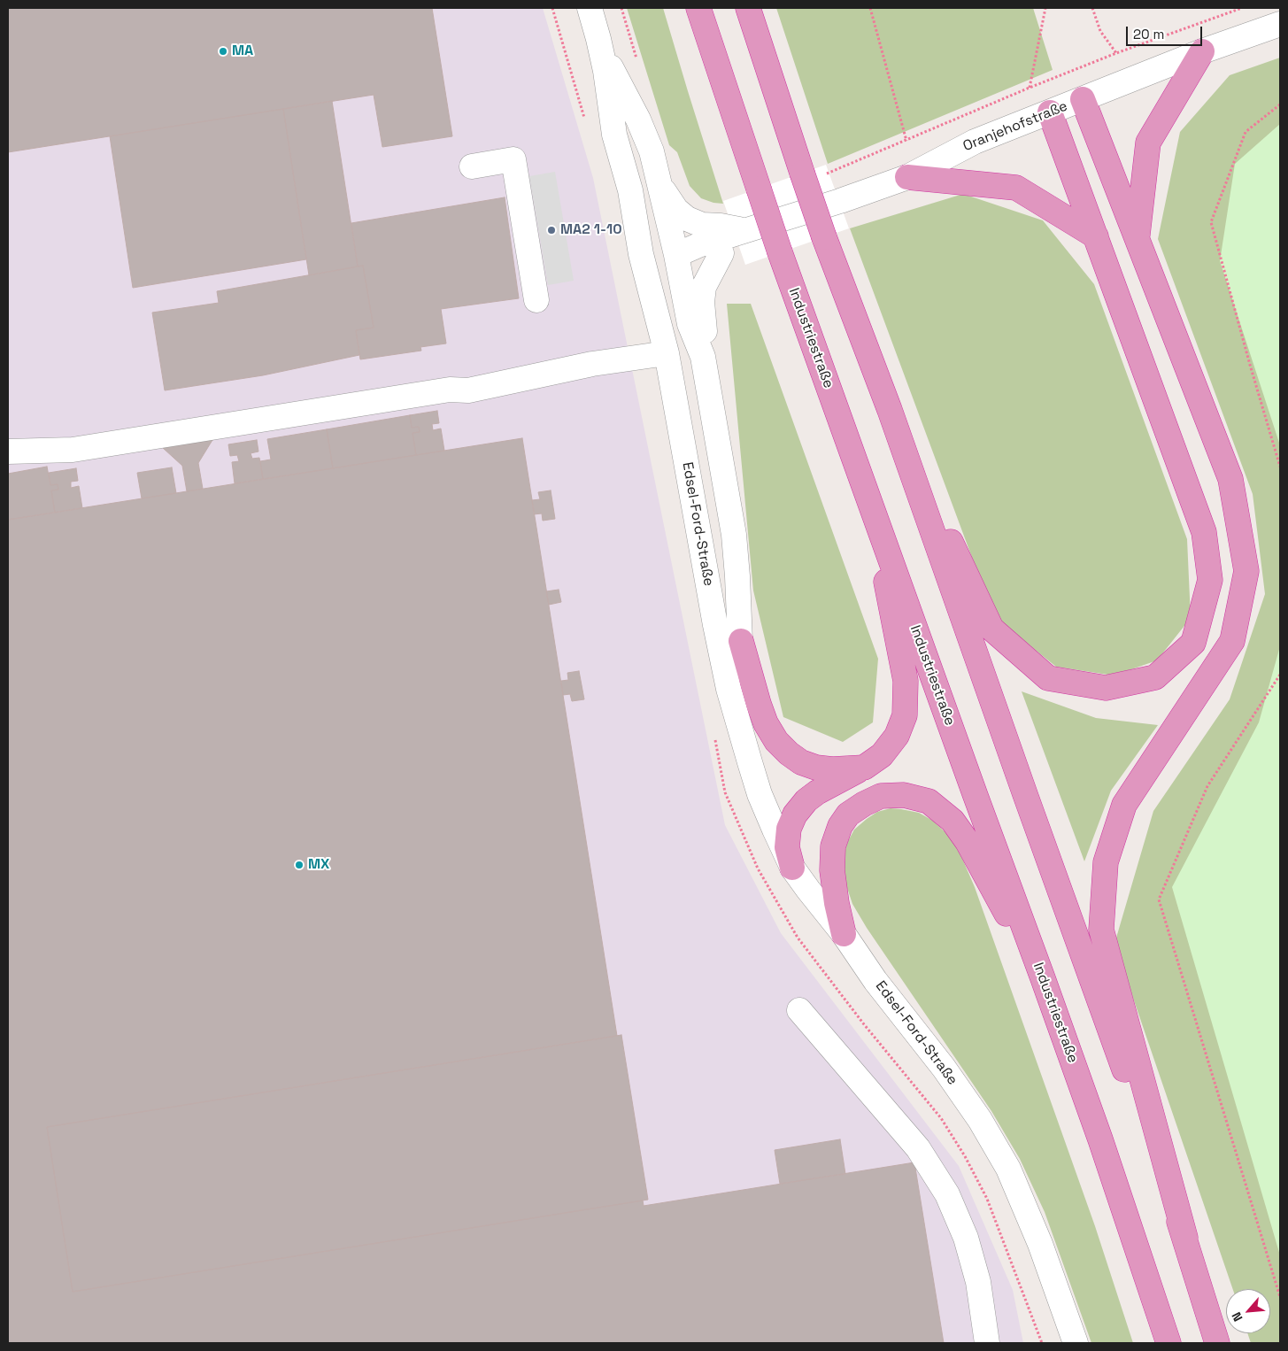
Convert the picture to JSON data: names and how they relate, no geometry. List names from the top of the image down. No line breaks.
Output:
{"streets":{"highway":["Industriestraße"],"street":["Oranjehofstraße","Edsel-Ford-Straße"]},"crossings":[["Oranjehofstraße","Edsel-Ford-Straße"]],"places":["MA","MA2 1-10","MX"],"scale_bar":"20 m","north":"bottom left"}
